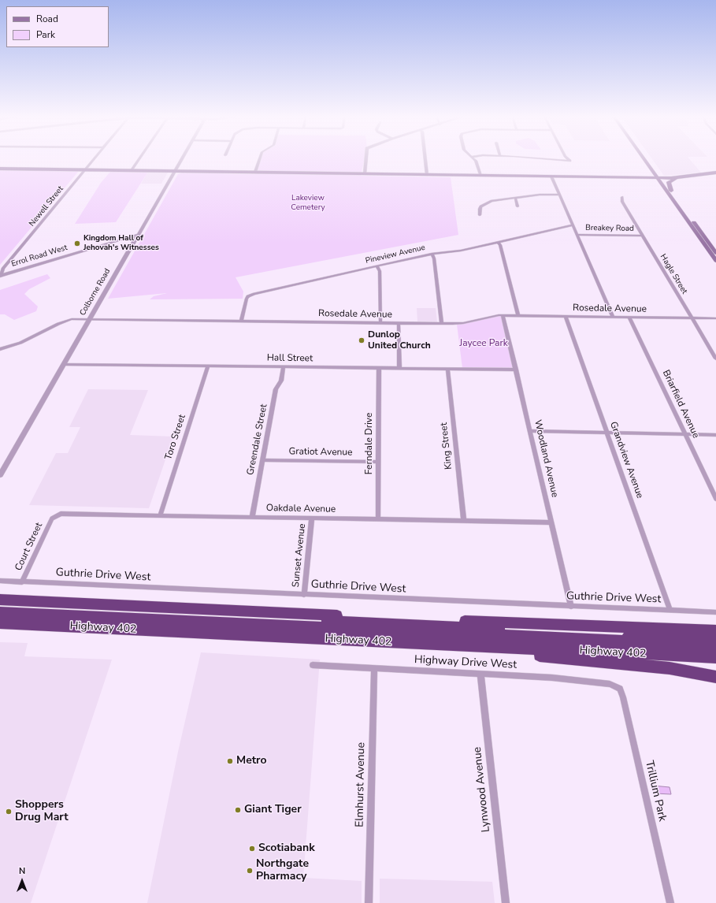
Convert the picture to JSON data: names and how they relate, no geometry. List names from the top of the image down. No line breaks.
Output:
{"streets":{"highway":["Highway 402"],"street":["Newell Street","Breakey Road","Pineview Avenue","Errol Road West","Hagle Street","Colborne Road","Rosedale Avenue","Hall Street","Briarfield Avenue","Toro Street","Greendale Street","Ferndale Drive","King Street","Gratiot Avenue","Woodland Avenue","Grandview Avenue","Oakdale Avenue","Court Street","Sunset Avenue","Guthrie Drive West","Highway Drive West","Elmhurst Avenue","Lynwood Avenue","Trillium Park"]},"crossings":[["Newell Street","Errol Road West"],["Breakey Road","Hagle Street"],["Pineview Avenue","Rosedale Avenue"],["Errol Road West","Colborne Road"],["Hagle Street","Rosedale Avenue"],["Colborne Road","Rosedale Avenue"],["Colborne Road","Hall Street"],["Rosedale Avenue","Briarfield Avenue"],["Rosedale Avenue","Woodland Avenue"],["Rosedale Avenue","Grandview Avenue"],["Hall Street","Toro Street"],["Hall Street","Greendale Street"],["Hall Street","Ferndale Drive"],["Hall Street","King Street"],["Hall Street","Woodland Avenue"],["Toro Street","Oakdale Avenue"],["Greendale Street","Gratiot Avenue"],["Greendale Street","Oakdale Avenue"],["Ferndale Drive","Gratiot Avenue"],["Ferndale Drive","Oakdale Avenue"],["King Street","Oakdale Avenue"],["Woodland Avenue","Oakdale Avenue"],["Woodland Avenue","Guthrie Drive West"],["Grandview Avenue","Guthrie Drive West"],["Oakdale Avenue","Court Street"],["Oakdale Avenue","Sunset Avenue"],["Court Street","Guthrie Drive West"],["Sunset Avenue","Guthrie Drive West"],["Highway Drive West","Elmhurst Avenue"],["Highway Drive West","Lynwood Avenue"],["Highway Drive West","Trillium Park"]],"parks":["Lakeview Cemetery","Jaycee Park"],"places":["Kingdom Hall of Jehovah's Witnesses","Dunlop United Church","Metro","Giant Tiger","Shoppers Drug Mart","Scotiabank","Northgate Pharmacy"],"legend":["Road","Park"],"north":"top"}
